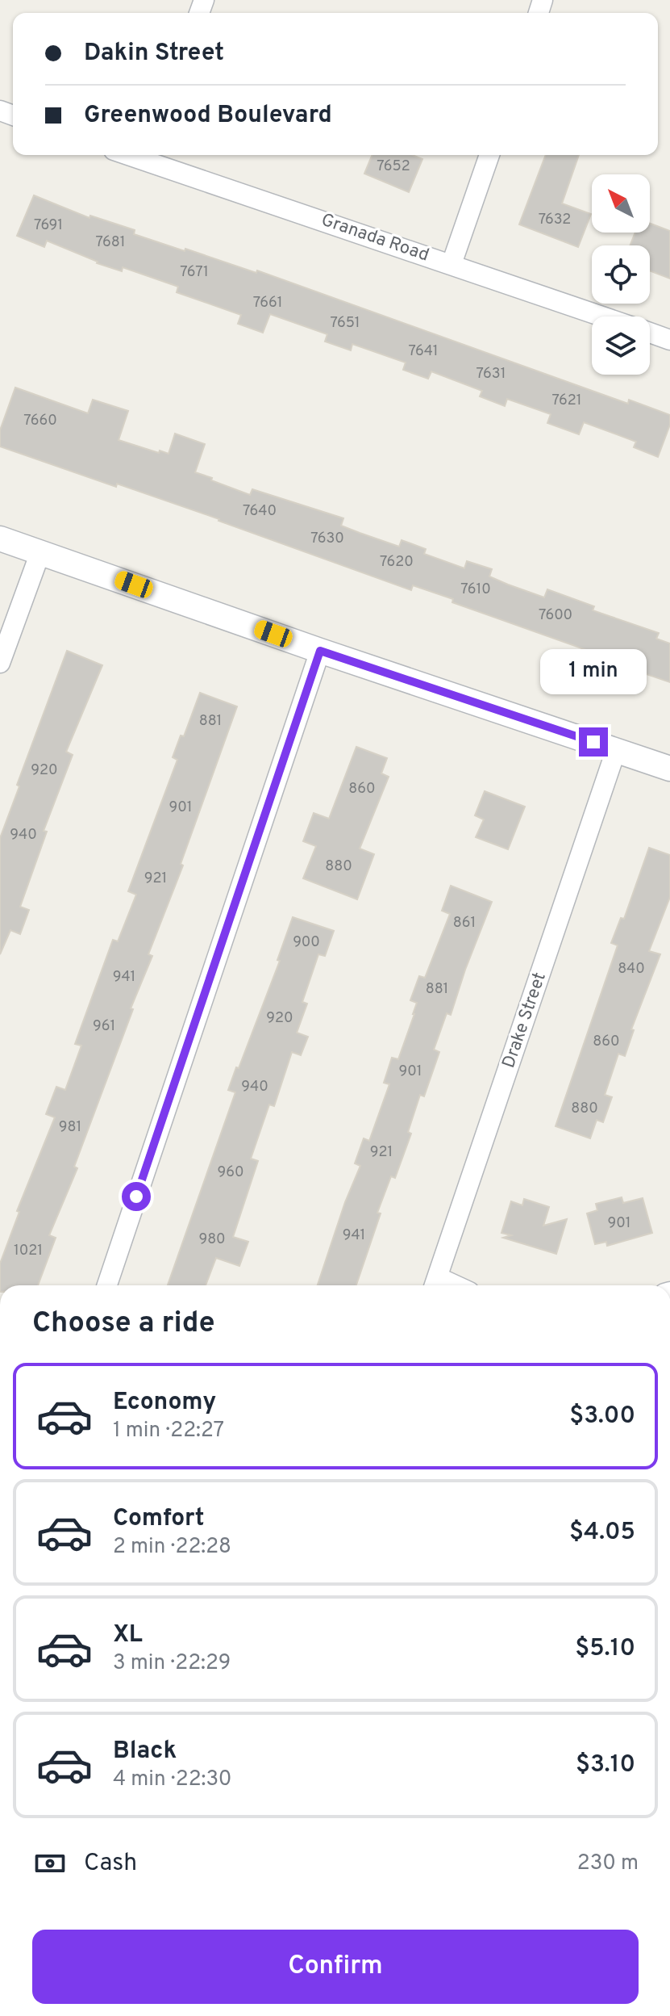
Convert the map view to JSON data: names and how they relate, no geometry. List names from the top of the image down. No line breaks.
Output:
{"streets":{"street":["Granada Road","Drake Street"]},"house_numbers":["7652","7632","7691","7681","7671","7661","7651","7641","7631","7621","7660","7640","7630","7620","7610","7600","881","920","860","901","940","880","921","861","900","840","941","881","920","961","860","901","940","880","981","921","960","901","941","980","1021"],"north":"top left","page":{"banner":["Dakin Street","Greenwood Boulevard"],"bubble":"1 min","heading":"Choose a ride","list":[{"name":"Economy","note":"1 min · 22:27","value":"$3.00"},{"name":"Comfort","note":"2 min · 22:28","value":"$4.05"},{"name":"XL","note":"3 min · 22:29","value":"$5.10"},{"name":"Black","note":"4 min · 22:30","value":"$3.10"}],"pay":["Cash","230 m"],"buttons":"Confirm"}}
